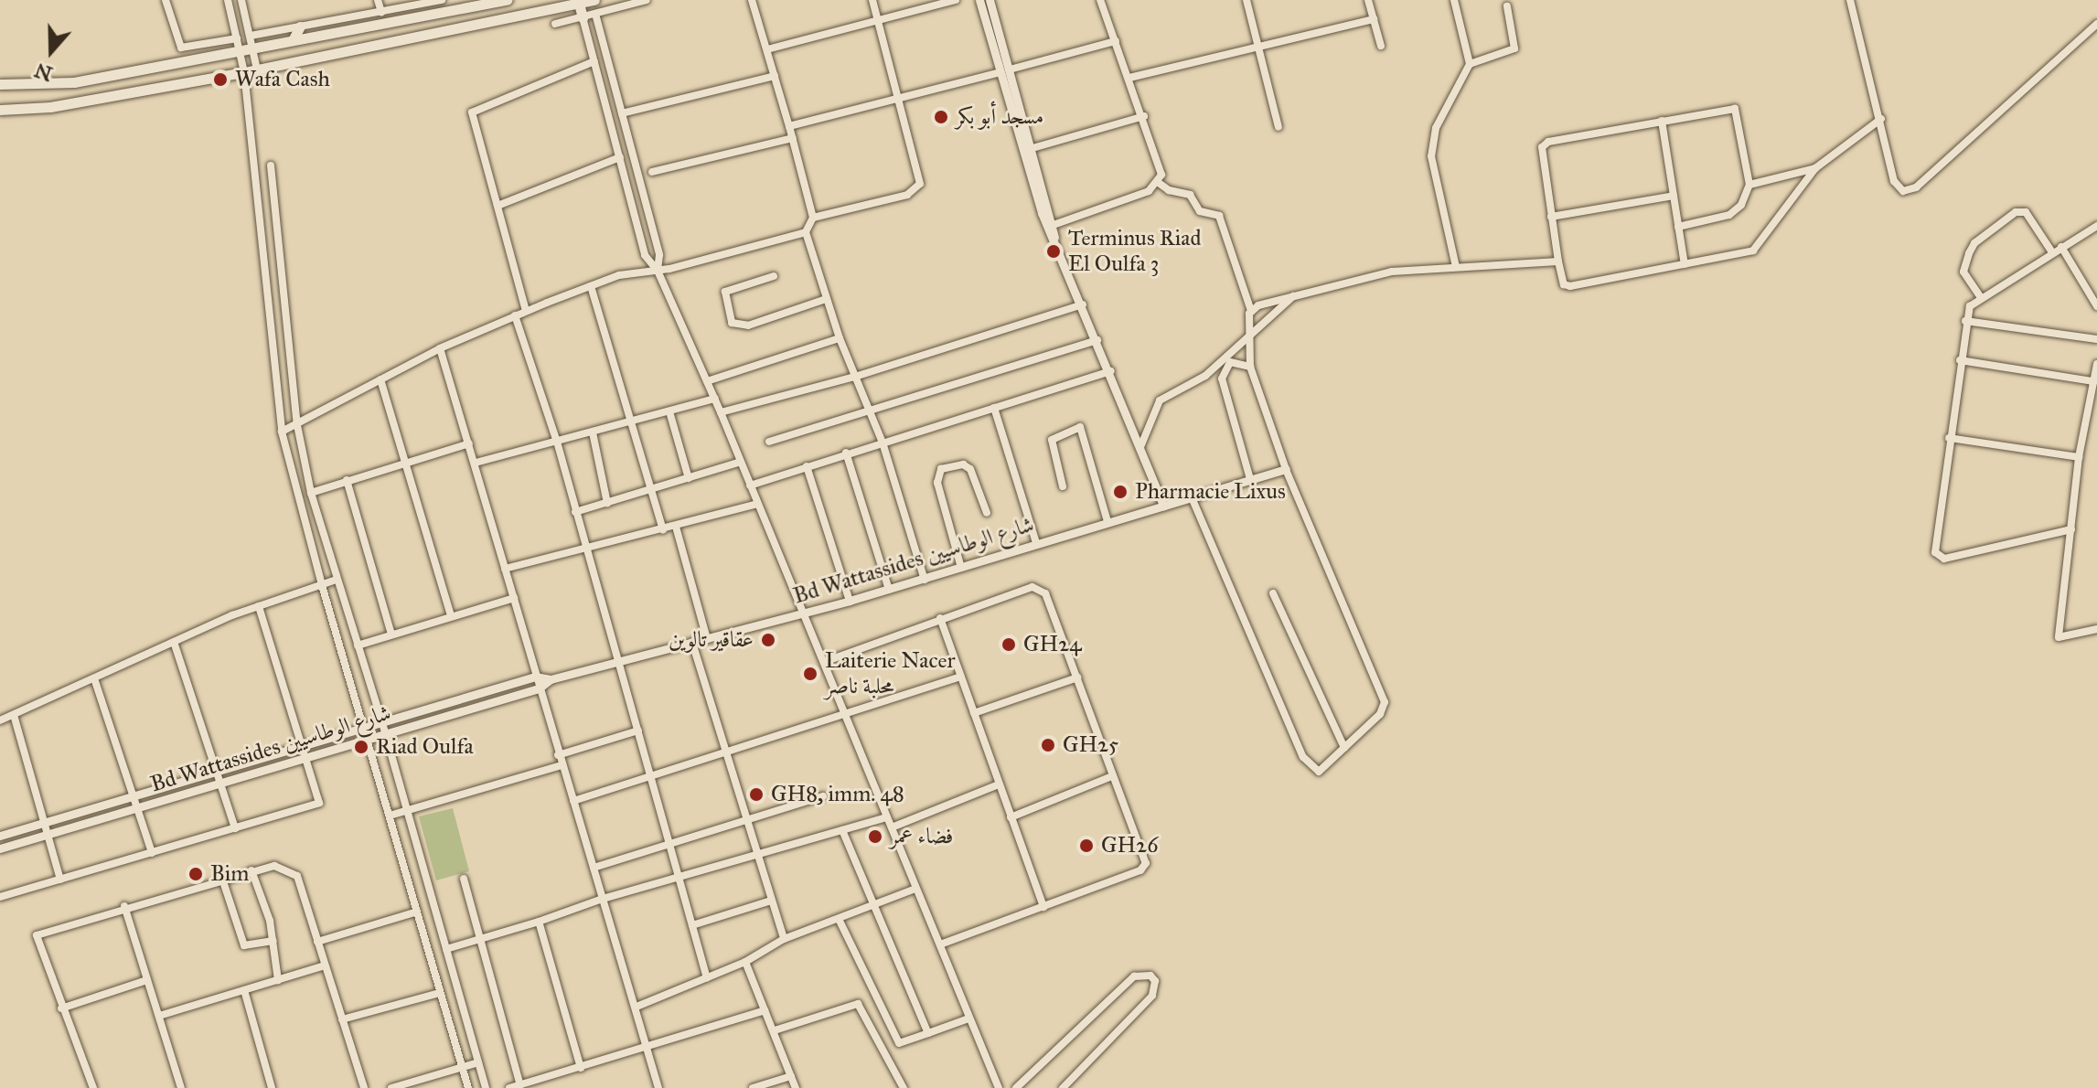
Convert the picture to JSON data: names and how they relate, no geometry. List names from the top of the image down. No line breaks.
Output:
{"streets":{"street":["Bd Wattassides شارع الوطاسيين"]},"places":["Wafa Cash","مسجد أبو بكر","Terminus Riad El Oulfa 3","Pharmacie Lixus","عقاقير تالوين","GH24","Laiterie Nacer محلبة ناصر","GH25","Riad Oulfa","GH8, imm. 48","فضاء عمر","GH26","Bim"],"north":"bottom"}
